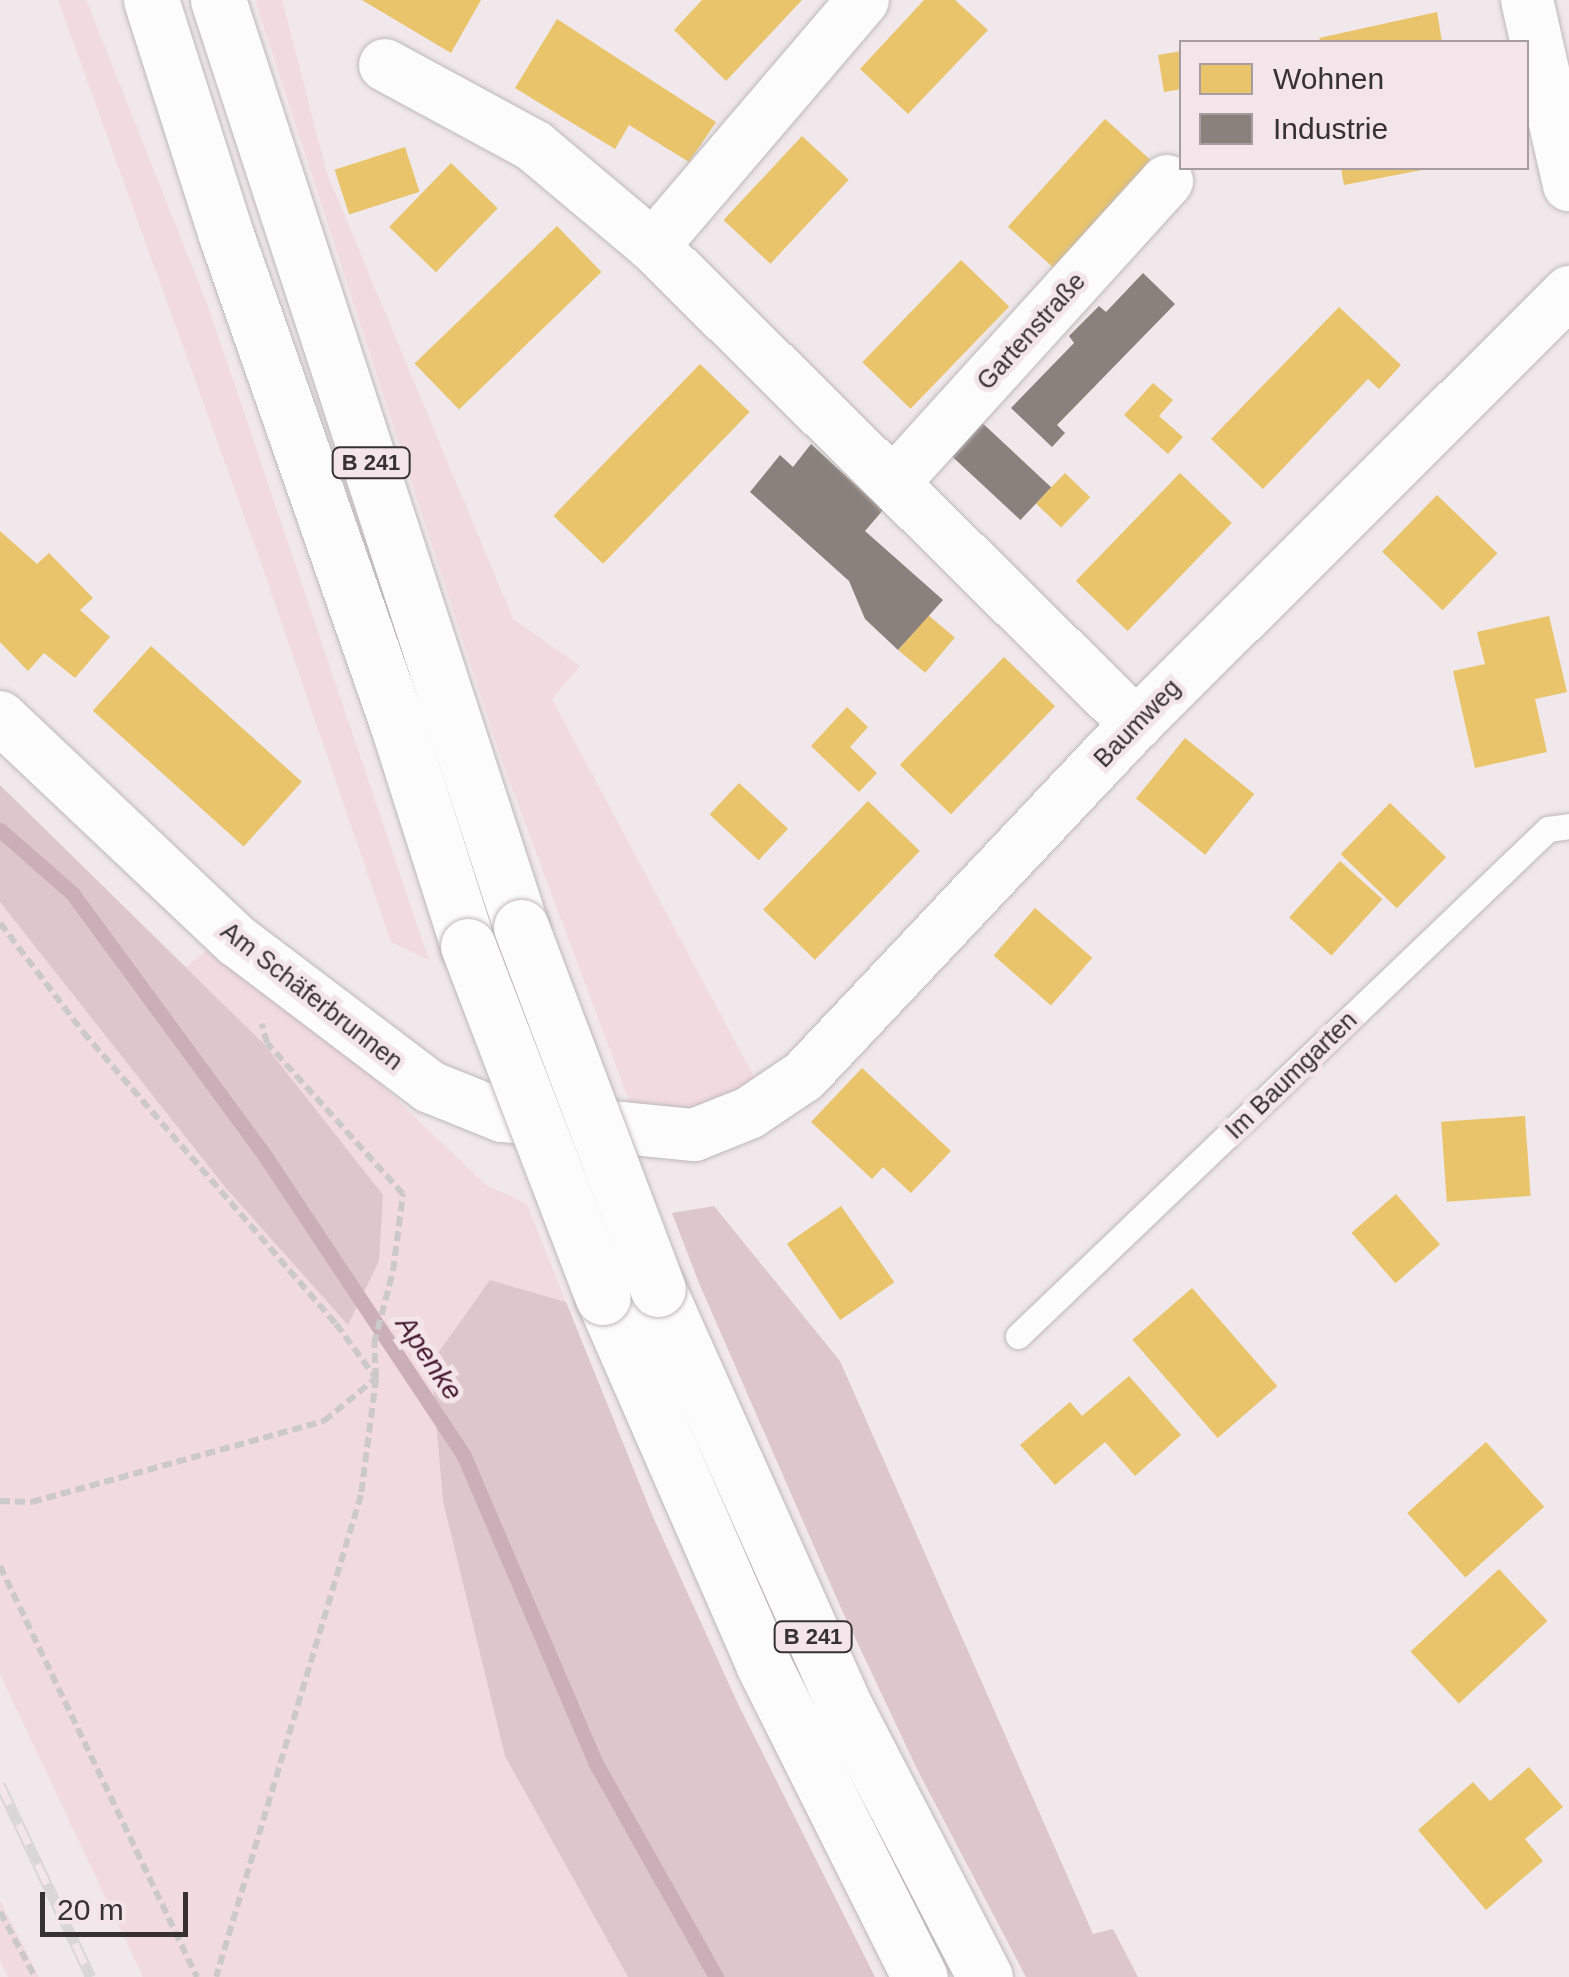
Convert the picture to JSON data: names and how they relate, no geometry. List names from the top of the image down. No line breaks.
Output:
{"streets":{"highway":["B 241"],"street":["Gartenstraße","Baumweg","Am Schäferbrunnen"],"lane":["Im Baumgarten"]},"crossings":[["Baumweg","Am Schäferbrunnen"]],"water":["Apenke"],"legend":["Wohnen","Industrie"],"scale_bar":"20 m"}
